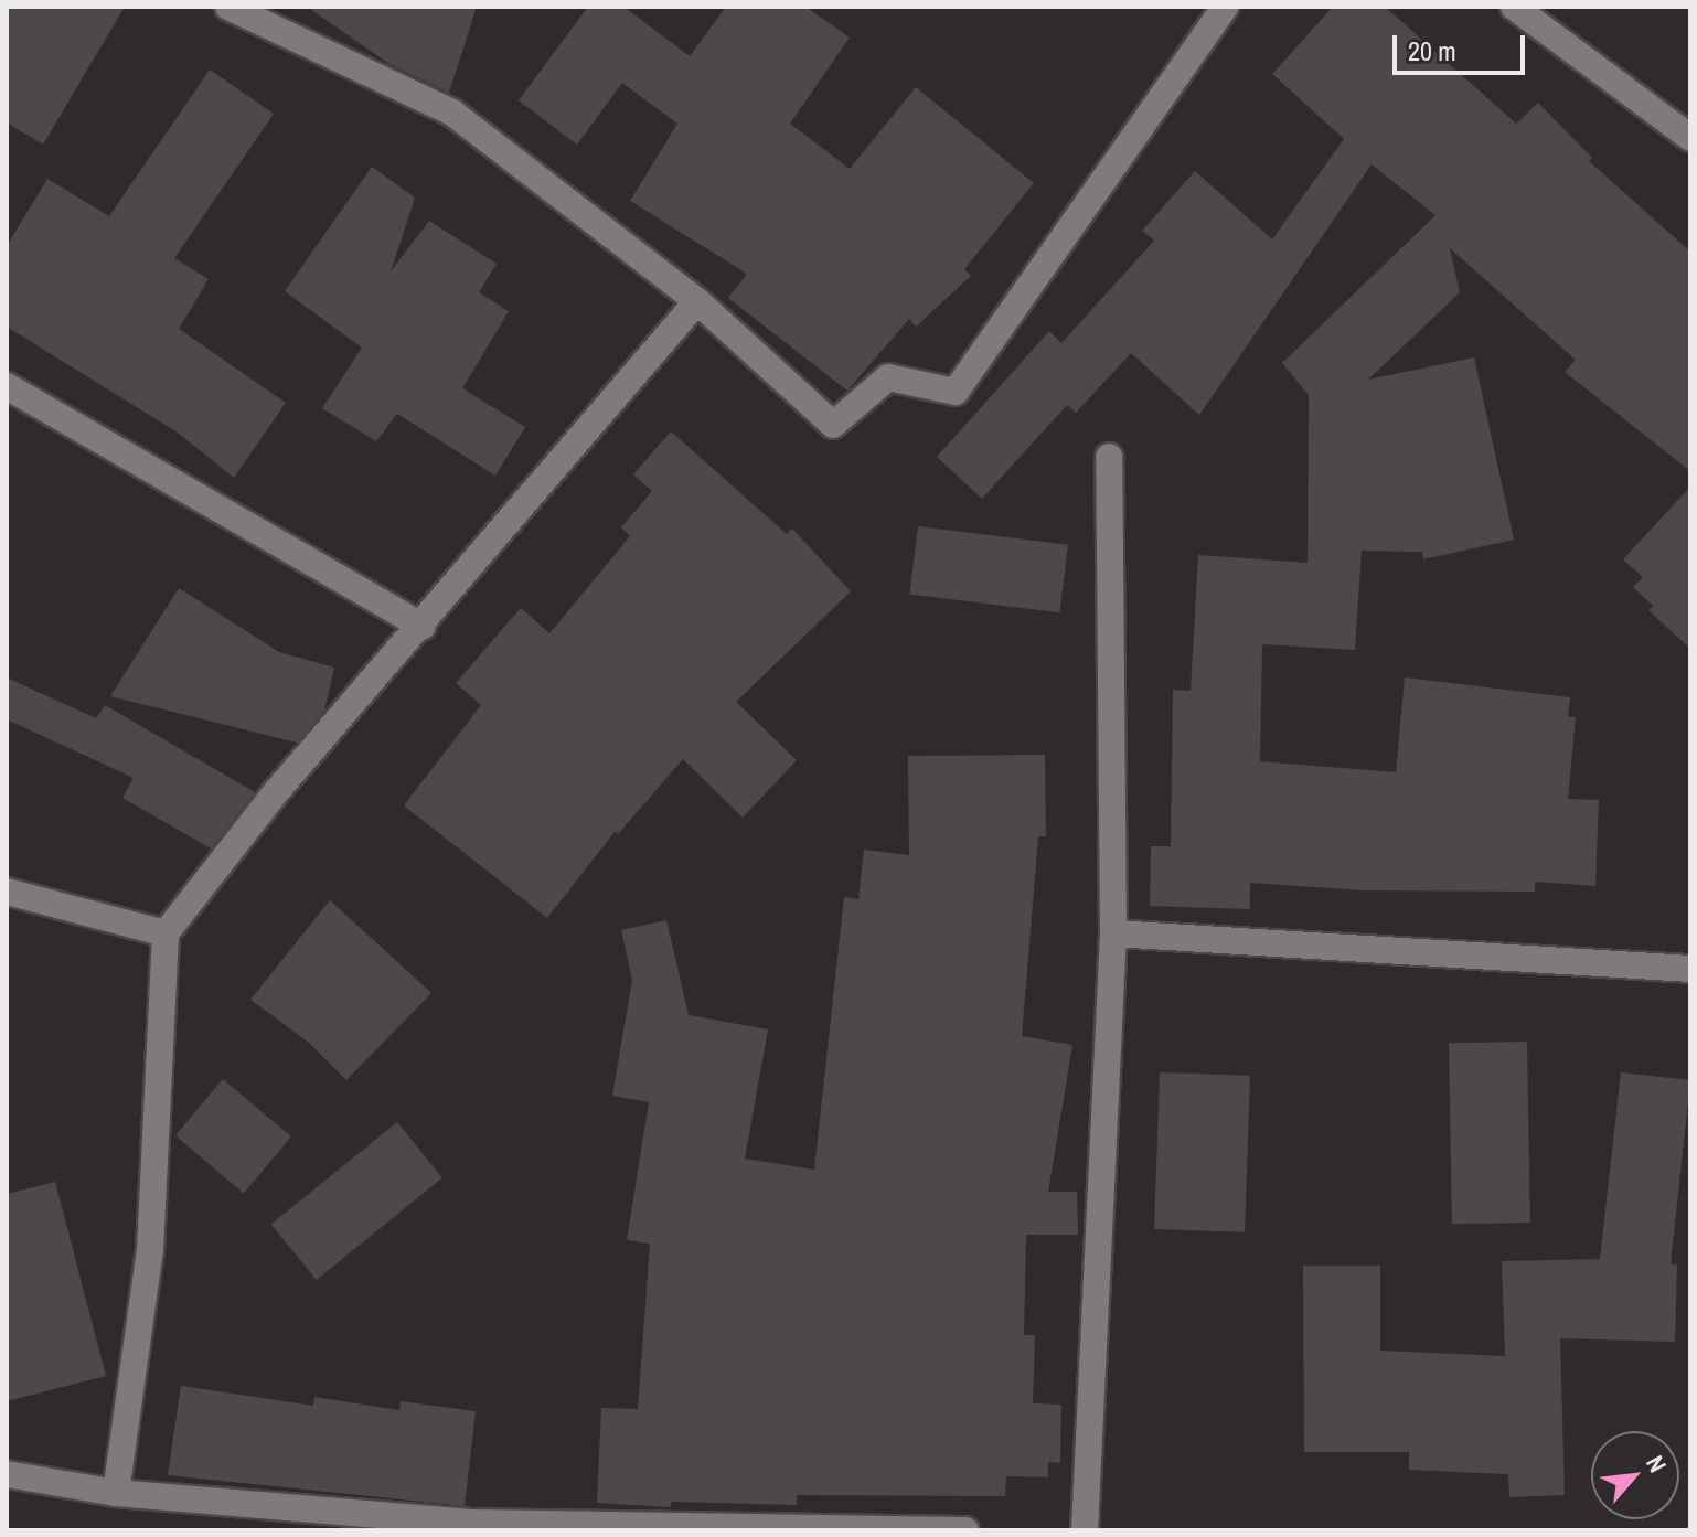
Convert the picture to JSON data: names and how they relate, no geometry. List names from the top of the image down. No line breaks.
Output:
{"scale_bar":"20 m","north":"top right"}
